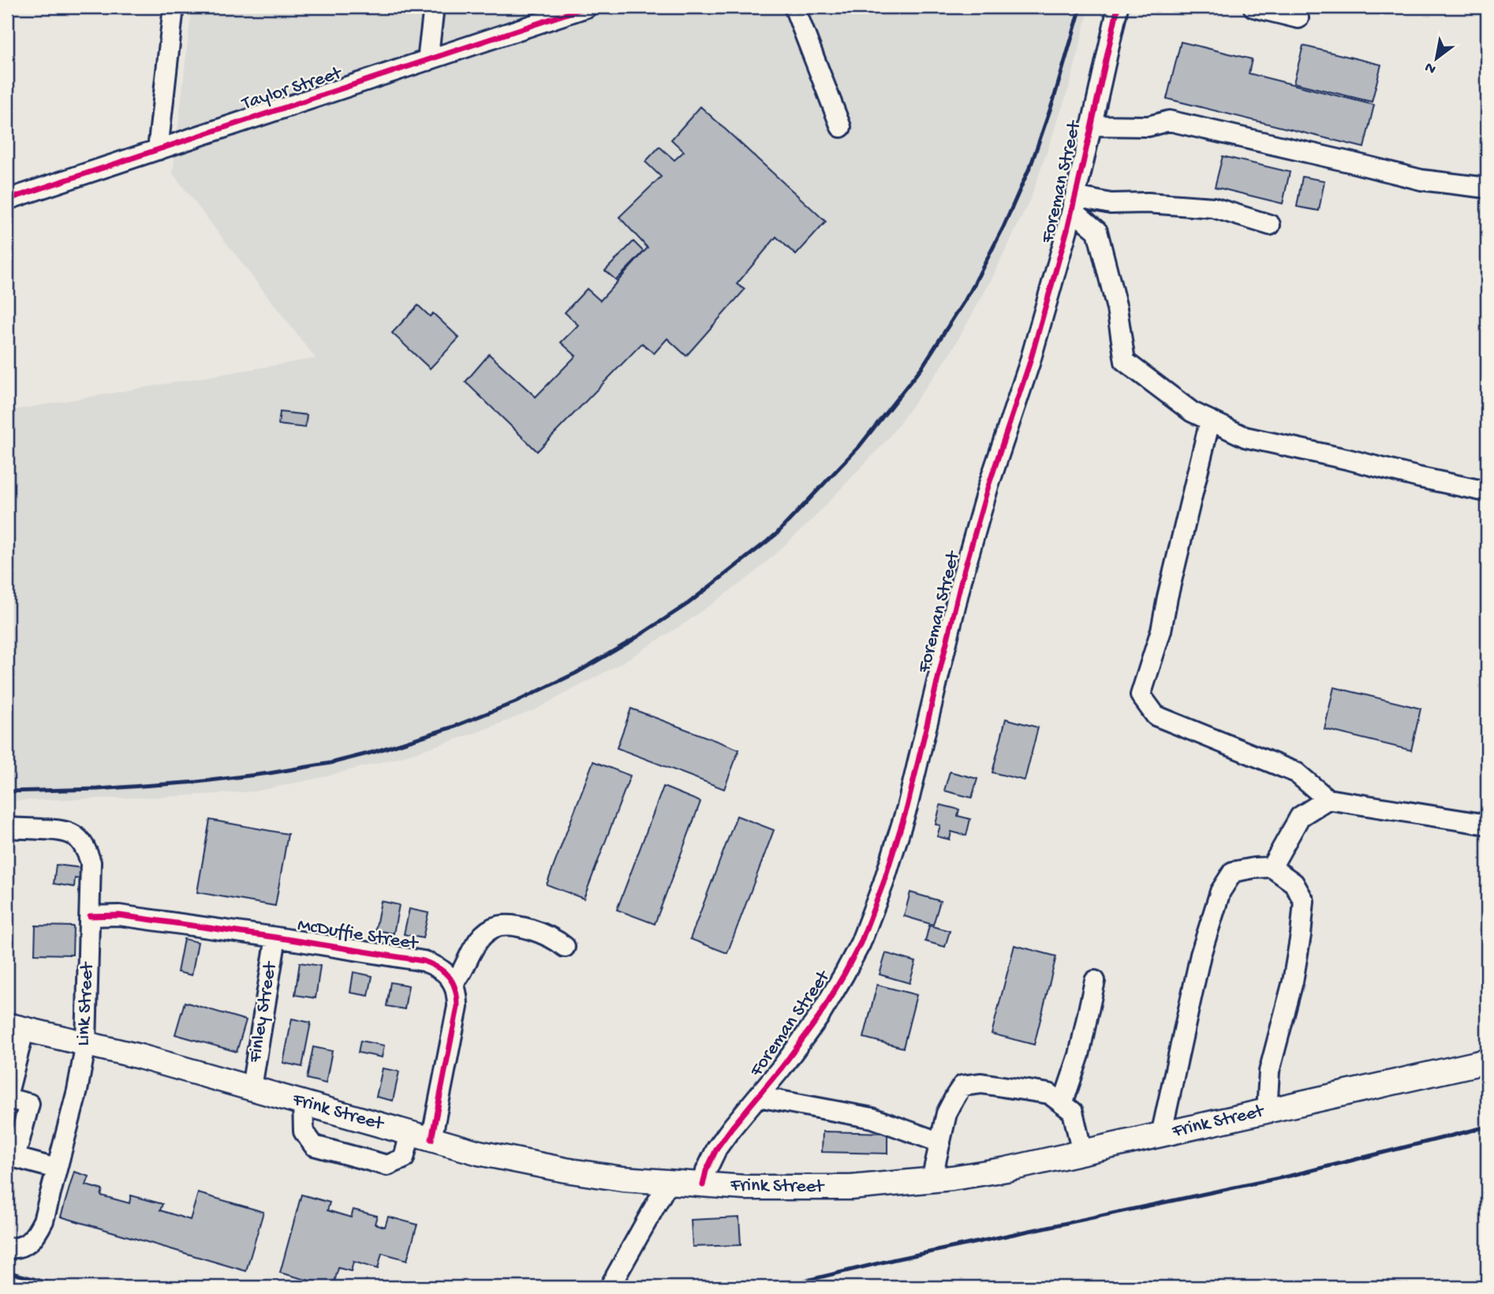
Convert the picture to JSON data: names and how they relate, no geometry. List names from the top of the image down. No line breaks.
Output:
{"streets":{"main road":["Frink Street"],"street":["Taylor Street","Foreman Street","McDuffie Street","Link Street","Finley Street"]},"crossings":[["Foreman Street","Frink Street"],["McDuffie Street","Link Street"],["McDuffie Street","Finley Street"],["Link Street","Frink Street"],["Finley Street","Frink Street"]],"north":"bottom left"}
